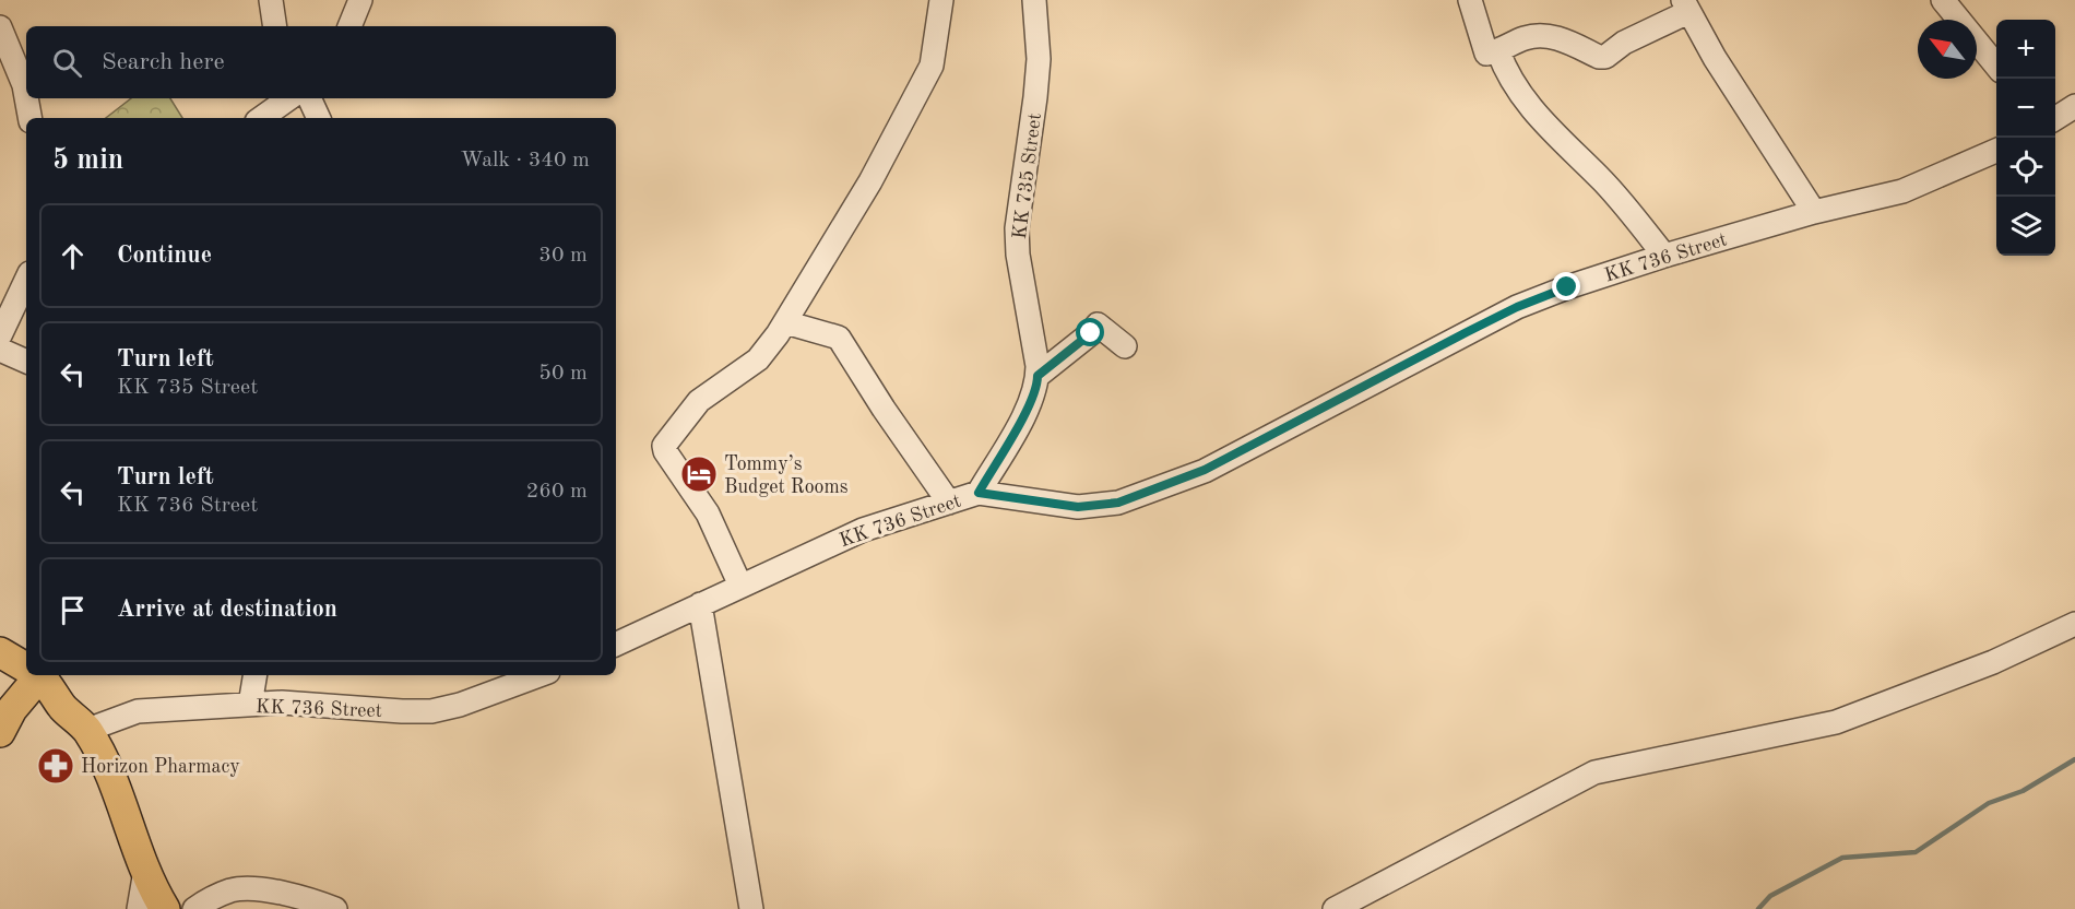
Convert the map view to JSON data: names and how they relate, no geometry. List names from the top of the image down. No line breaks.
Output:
{"streets":{"street":["KK 735 Street","KK 736 Street"]},"crossings":[["KK 735 Street","KK 736 Street"]],"places":{"hotel":["Tommy’s Budget Rooms"],"pharmacy":["Horizon Pharmacy"]},"north":"top left","page":{"map_buttons":["+","−"],"search":"Search here","heading":["5 min","Walk · 340 m"],"list":[["Continue","30 m"],["Turn left","KK 735 Street","50 m"],["Turn left","KK 736 Street","260 m"],"Arrive at destination"]}}
